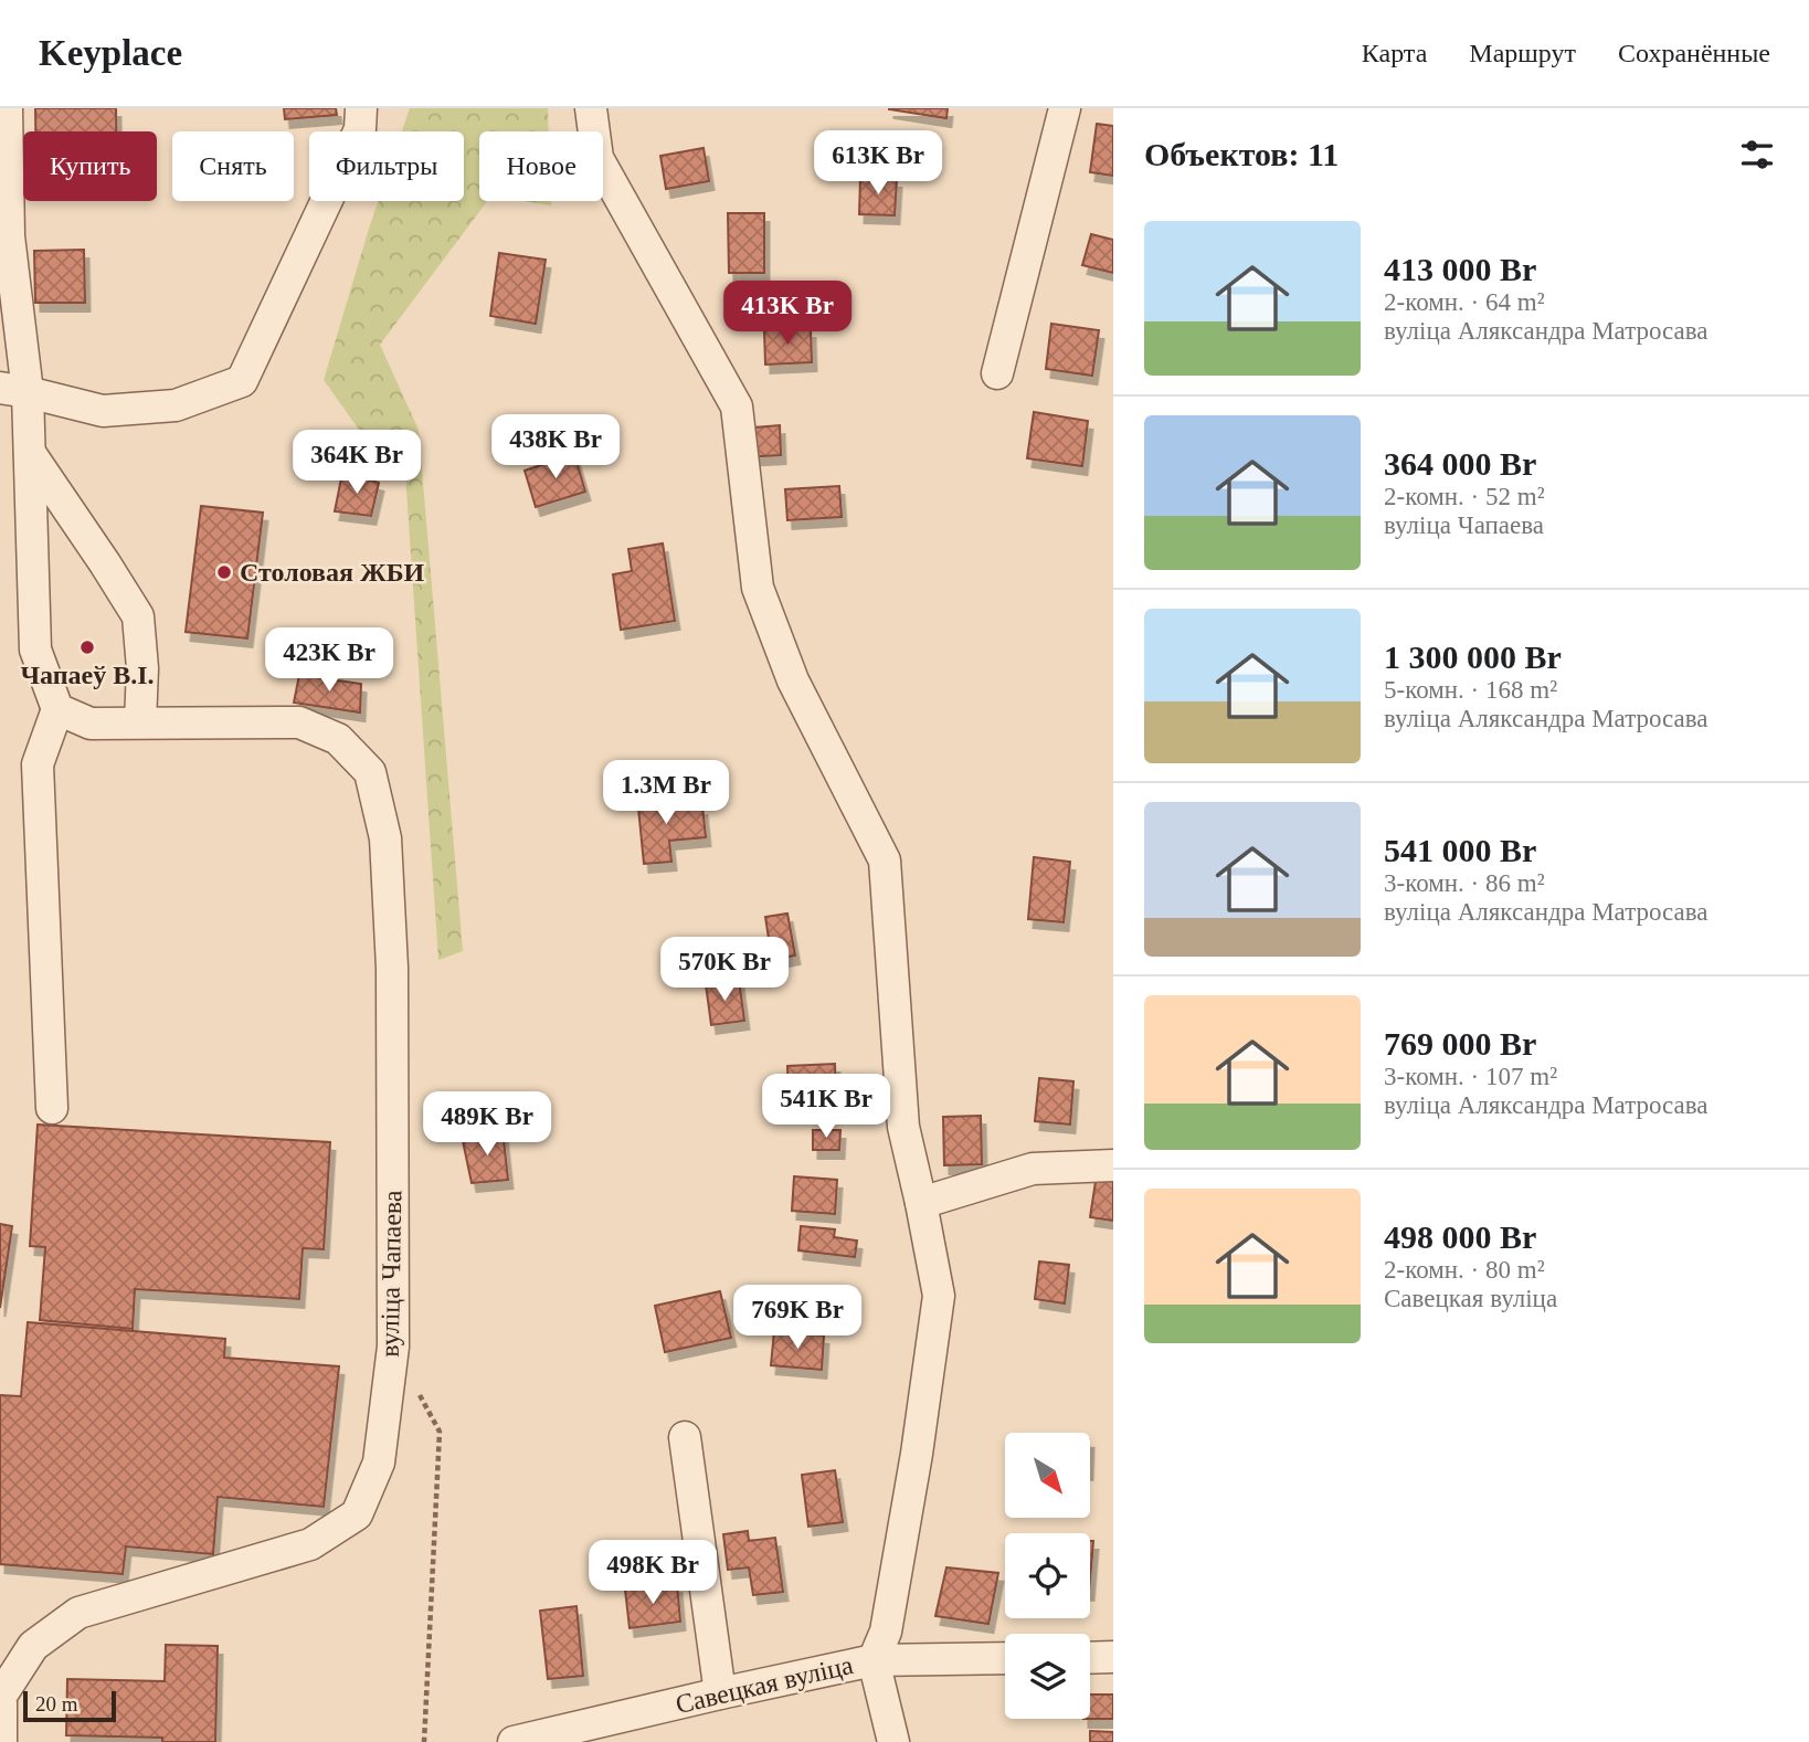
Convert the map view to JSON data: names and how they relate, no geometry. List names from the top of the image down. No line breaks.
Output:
{"streets":{"street":["вуліца Чапаева","Савецкая вуліца"]},"places":["Столовая ЖБИ","Чапаеў В.І."],"scale_bar":"20 m","north":"bottom right","page":{"header":"Keyplace","nav":["Карта","Маршрут","Сохранённые"],"heading":"Объектов: 11","price":["613K Br","413K Br","438K Br","364K Br","423K Br","1.3M Br","570K Br","541K Br","489K Br","769K Br","498K Br"],"chip":["Купить","Снять","Фильтры","Новое"],"list":[{"name":"413 000 Br","note":"2-комн. · 64 m² · вуліца Аляксандра Матросава"},{"name":"364 000 Br","note":"2-комн. · 52 m² · вуліца Чапаева"},{"name":"1 300 000 Br","note":"5-комн. · 168 m² · вуліца Аляксандра Матросава"},{"name":"541 000 Br","note":"3-комн. · 86 m² · вуліца Аляксандра Матросава"},{"name":"769 000 Br","note":"3-комн. · 107 m² · вуліца Аляксандра Матросава"},{"name":"498 000 Br","note":"2-комн. · 80 m² · Савецкая вуліца"}],"scale":"20 m"}}
